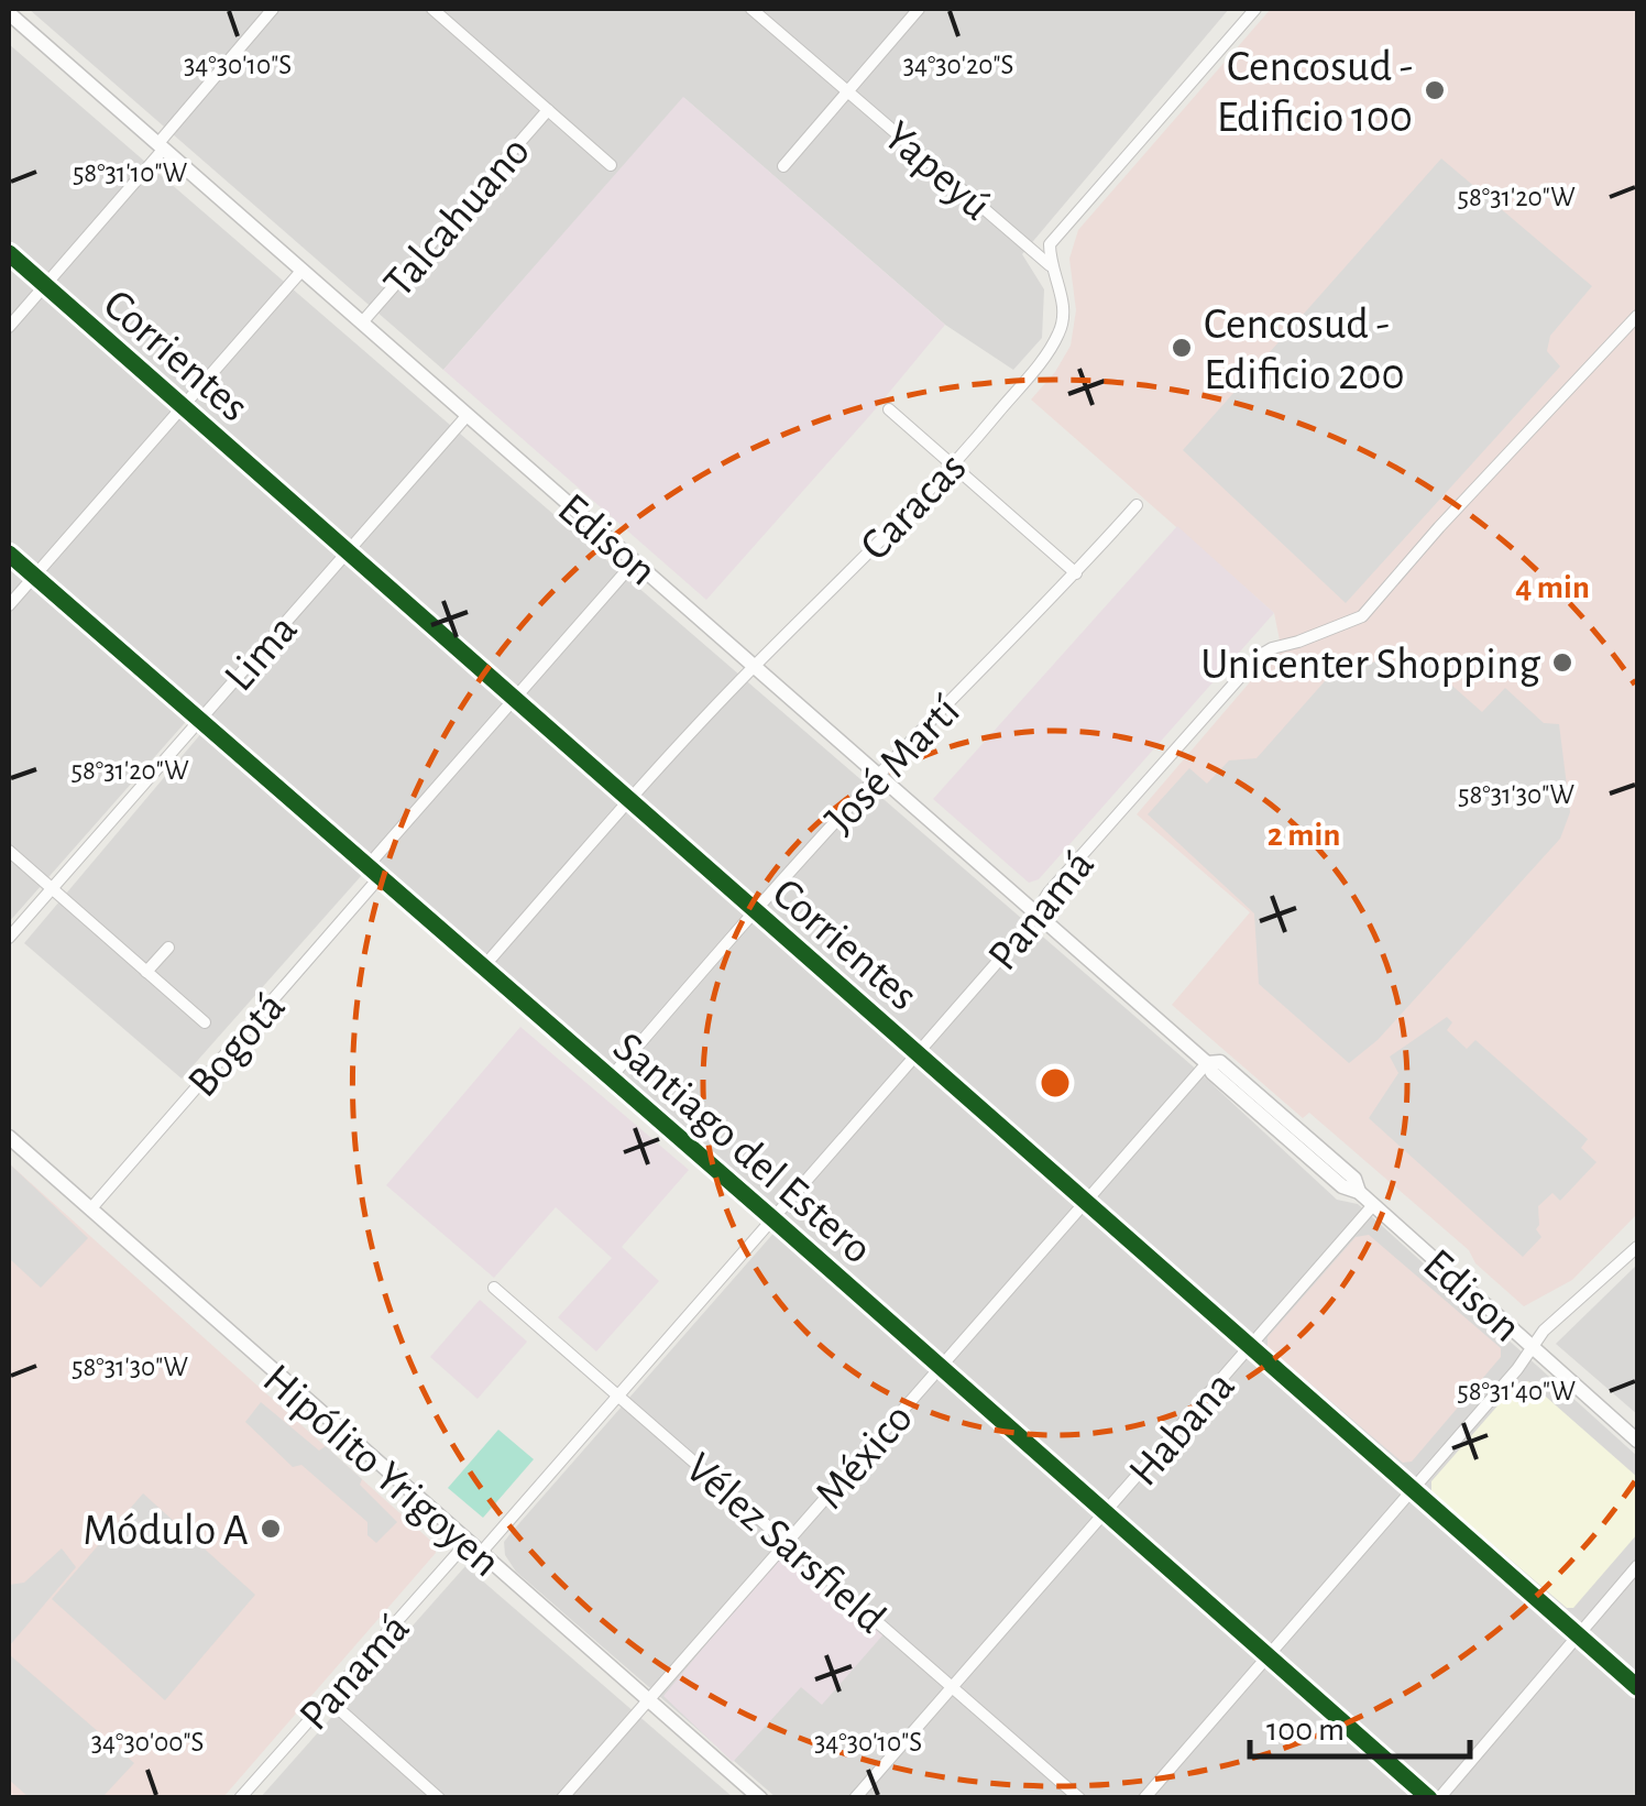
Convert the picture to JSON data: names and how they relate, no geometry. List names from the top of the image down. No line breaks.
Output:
{"streets":{"street":["Yapeyú","Talcahuano","Corrientes","Caracas","Edison","Lima","José Martí","Panamá","Bogotá","Santiago del Estero","Habana","México","Hipólito Yrigoyen","Vélez Sarsfield"]},"crossings":[["Yapeyú","Caracas"],["Talcahuano","Edison"],["Corrientes","Caracas"],["Corrientes","Lima"],["Corrientes","José Martí"],["Corrientes","Panamá"],["Corrientes","Habana"],["Corrientes","México"],["Caracas","Edison"],["Caracas","Santiago del Estero"],["Edison","Lima"],["Edison","José Martí"],["Edison","Panamá"],["Edison","Habana"],["Edison","México"],["Lima","Santiago del Estero"],["José Martí","Santiago del Estero"],["Panamá","Santiago del Estero"],["Panamá","Hipólito Yrigoyen"],["Panamá","Vélez Sarsfield"],["Bogotá","Santiago del Estero"],["Bogotá","Hipólito Yrigoyen"],["Santiago del Estero","Habana"],["Santiago del Estero","México"],["Habana","Vélez Sarsfield"],["México","Hipólito Yrigoyen"],["México","Vélez Sarsfield"]],"places":["Cencosud - Edificio 100","Cencosud - Edificio 200","Unicenter Shopping","Módulo A"],"scale_bar":"100 m","coordinates":["34°30'10\"S","34°30'20\"S","58°31'10\"W","58°31'20\"W","58°31'30\"W","58°31'40\"W","34°30'00\"S"],"rings":["4 min","2 min"]}
